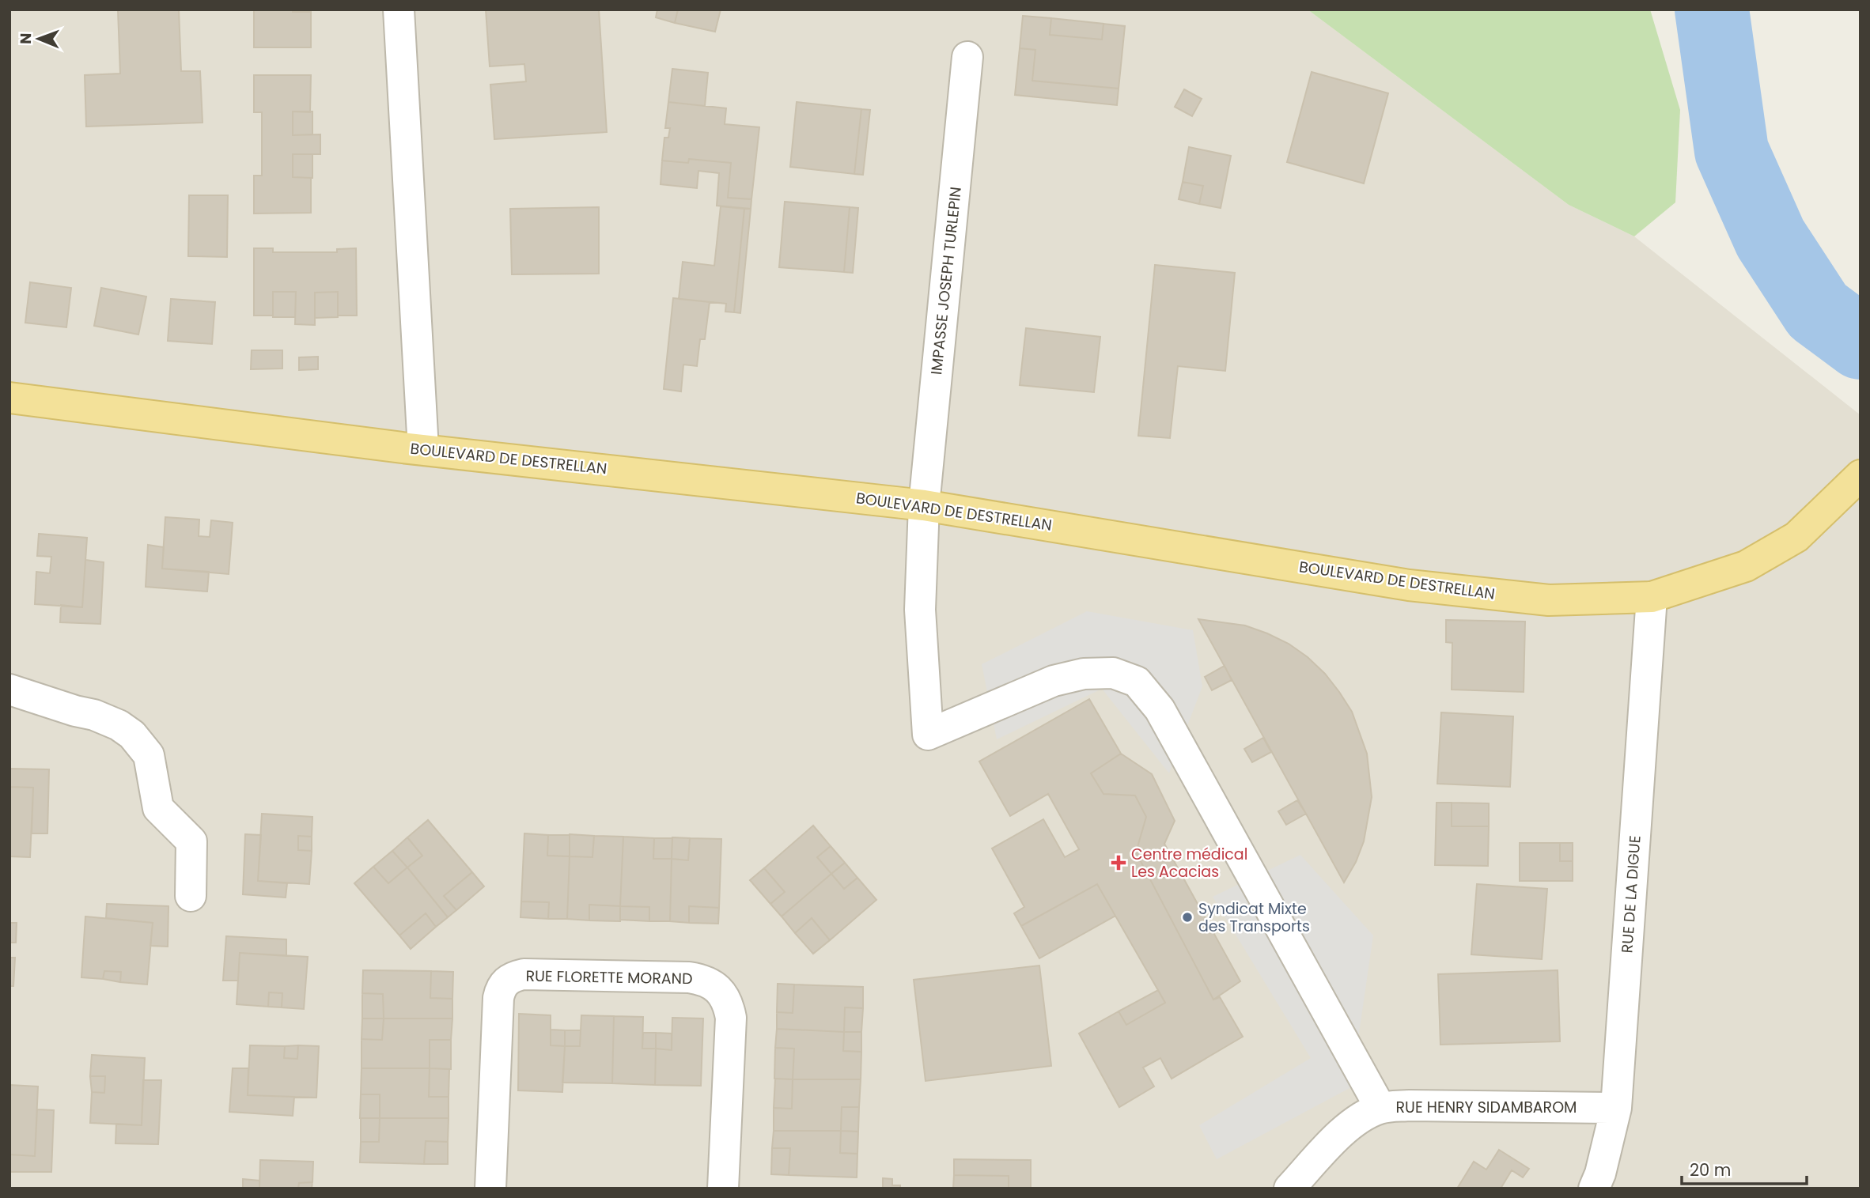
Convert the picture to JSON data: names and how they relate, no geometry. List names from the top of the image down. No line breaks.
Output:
{"streets":{"main road":["BOULEVARD DE DESTRELLAN"],"street":["IMPASSE JOSEPH TURLEPIN","RUE DE LA DIGUE","RUE FLORETTE MORAND","RUE HENRY SIDAMBAROM"]},"crossings":[["IMPASSE JOSEPH TURLEPIN","BOULEVARD DE DESTRELLAN"],["IMPASSE JOSEPH TURLEPIN","RUE HENRY SIDAMBAROM"],["BOULEVARD DE DESTRELLAN","RUE DE LA DIGUE"],["RUE DE LA DIGUE","RUE HENRY SIDAMBAROM"]],"places":{"health":["Centre médical Les Acacias"],"other":["Syndicat Mixte des Transports"]},"scale_bar":"20 m","north":"left"}
